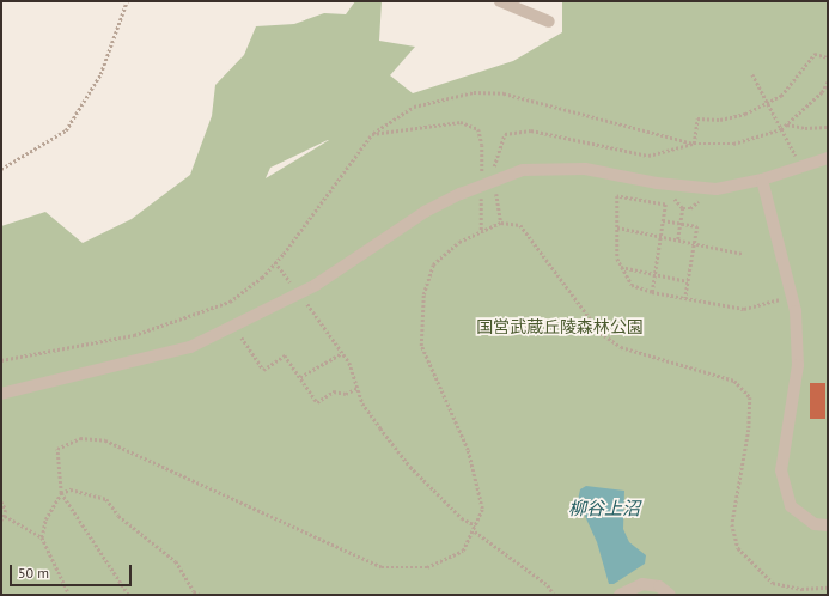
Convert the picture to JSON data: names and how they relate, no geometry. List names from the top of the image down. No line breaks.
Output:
{"water":["柳谷上沼"],"parks":["国営武蔵丘陵森林公園"],"scale_bar":"50 m"}
